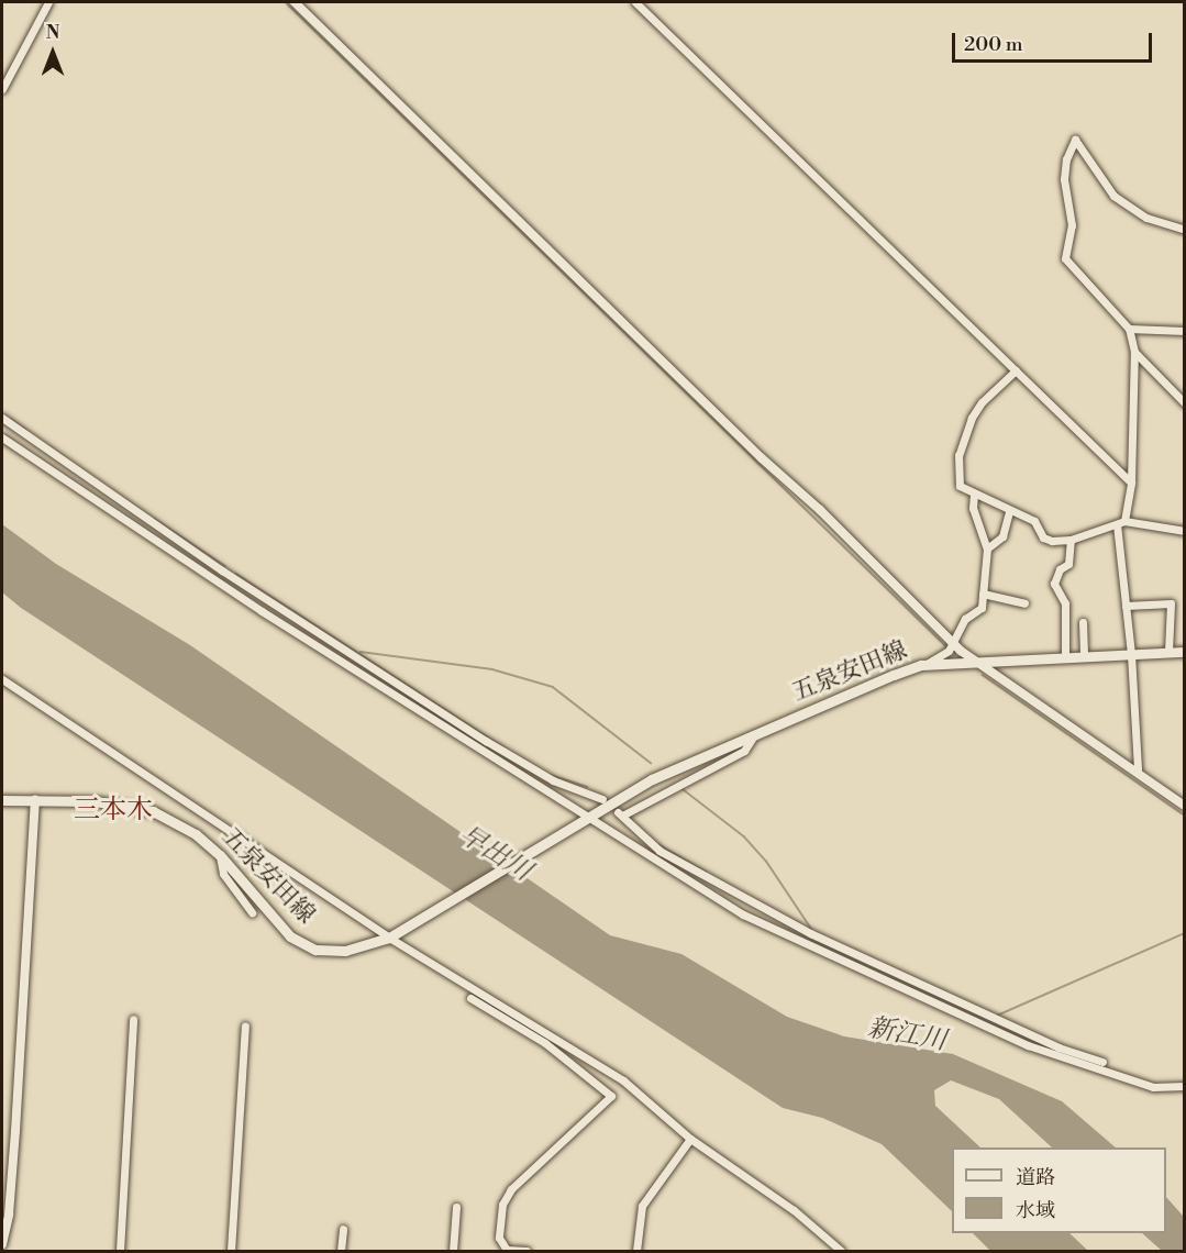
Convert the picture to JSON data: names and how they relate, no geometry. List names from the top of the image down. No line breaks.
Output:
{"streets":{"main road":["五泉安田線"]},"districts":["三本木"],"water":["早出川","新江川"],"legend":["道路","水域"],"scale_bar":"200 m","north":"top"}
